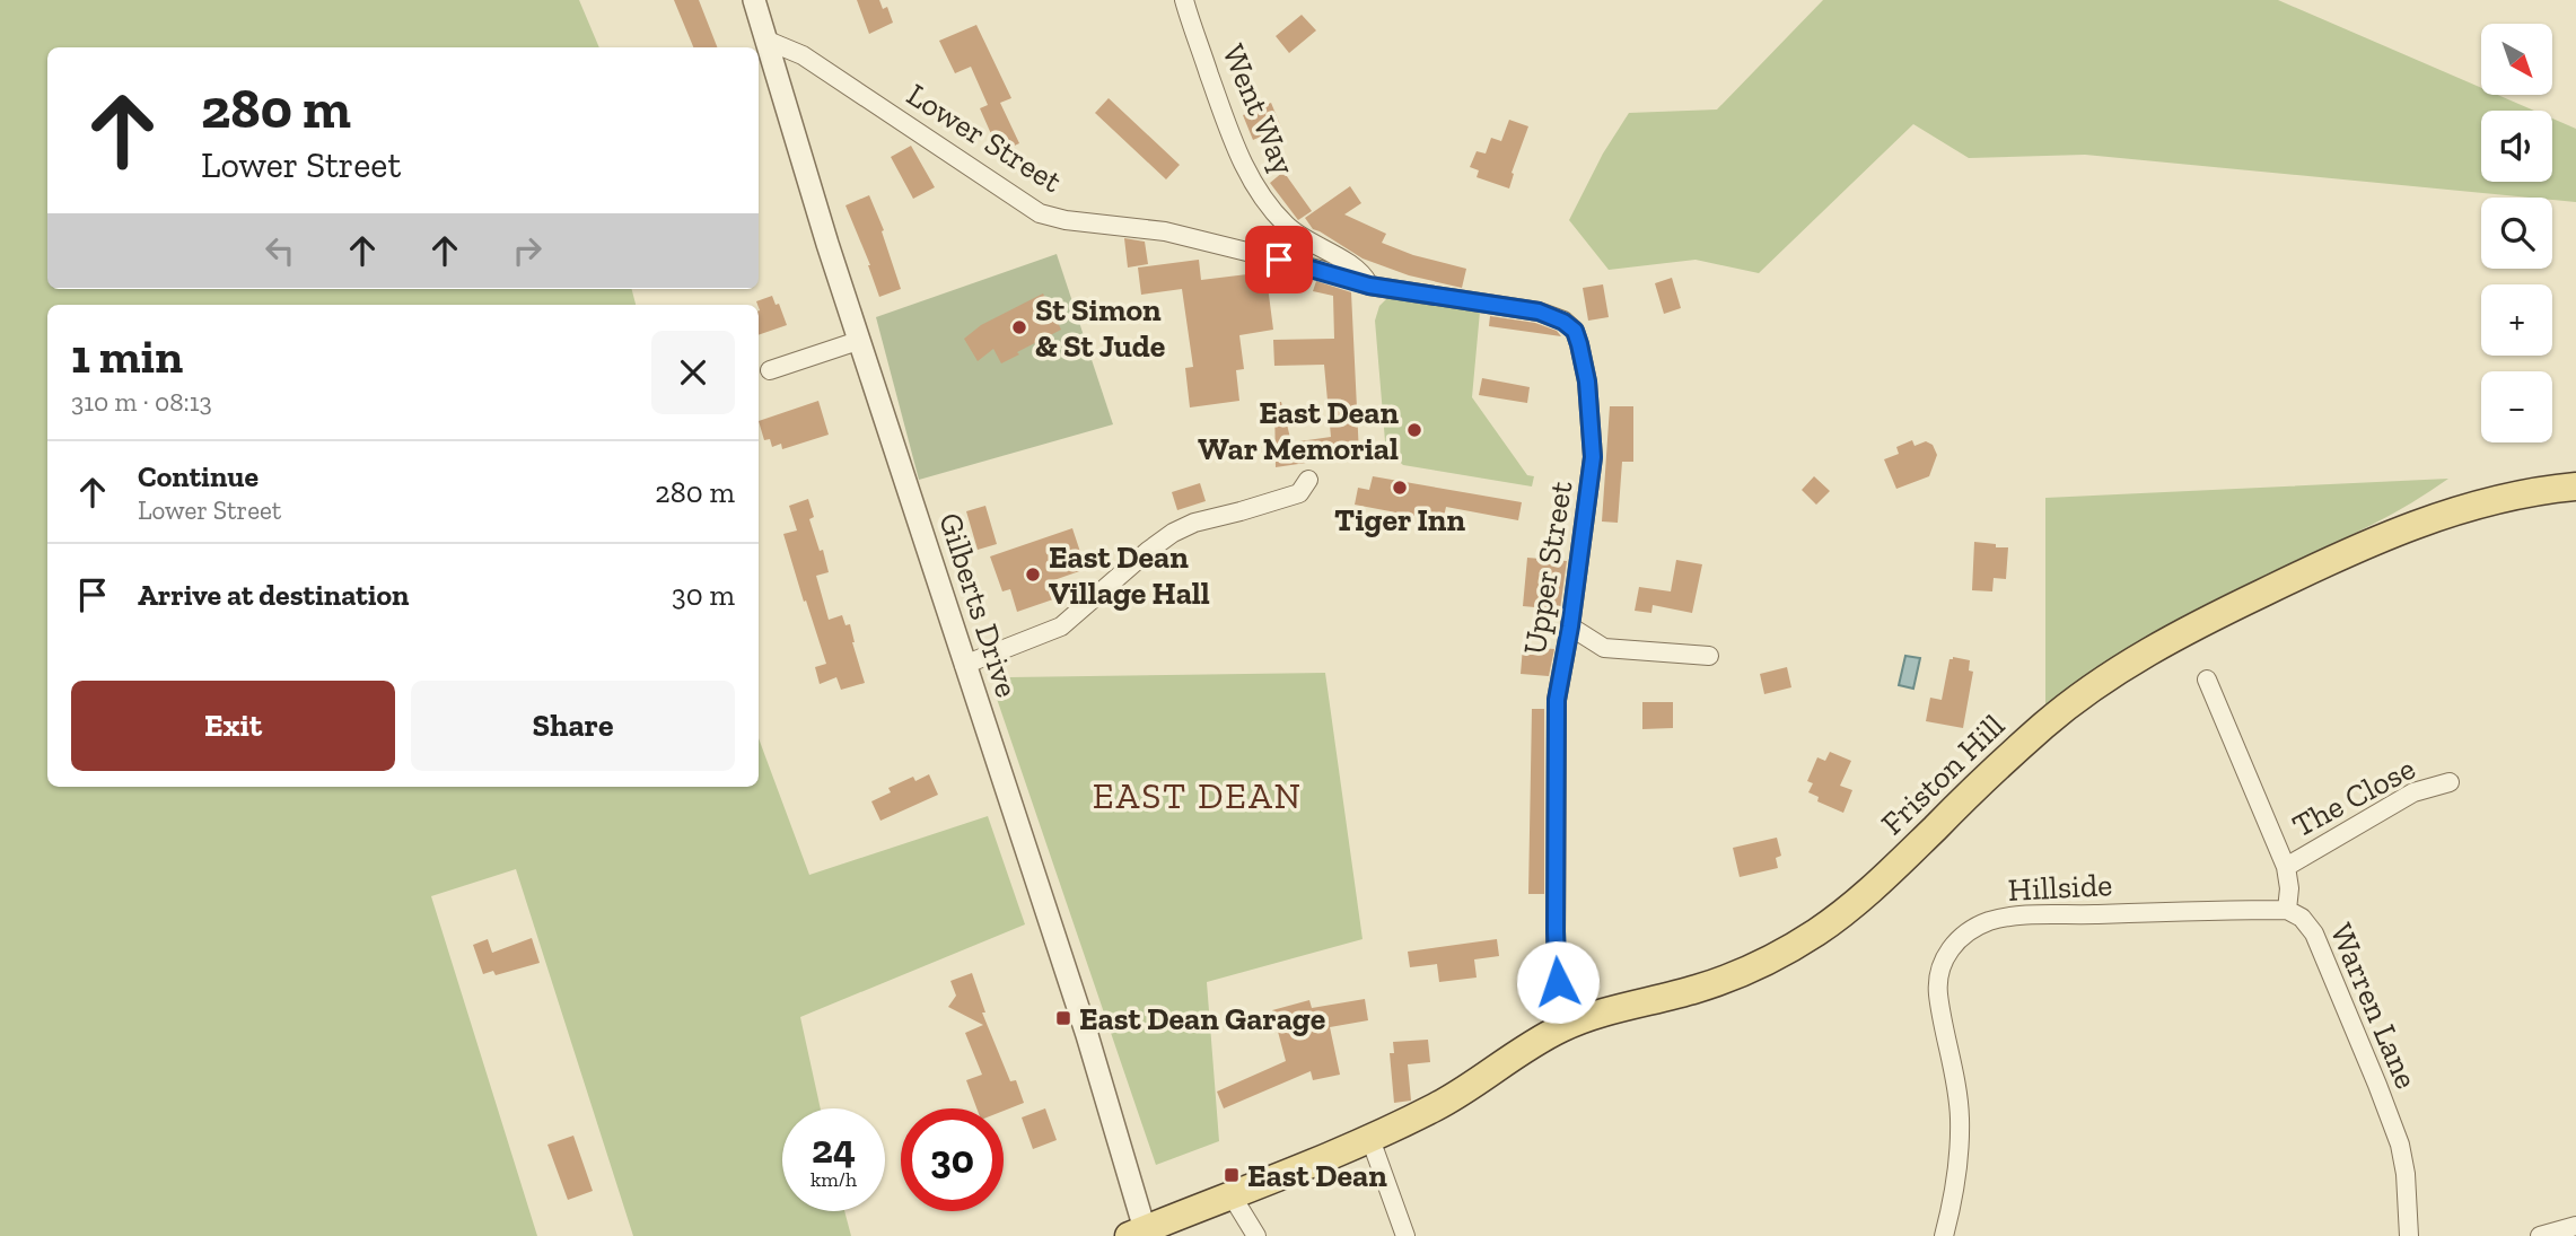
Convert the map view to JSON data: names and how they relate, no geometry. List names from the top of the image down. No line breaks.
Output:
{"streets":{"main road":["Friston Hill"],"street":["Went Way","Lower Street","Upper Street","Gilberts Drive","The Close","Hillside","Warren Lane"]},"crossings":[["Went Way","Lower Street"],["Went Way","Upper Street"],["Lower Street","Upper Street"],["Lower Street","Gilberts Drive"],["Upper Street","Friston Hill"],["Gilberts Drive","Friston Hill"],["The Close","Warren Lane"],["Hillside","Warren Lane"]],"districts":["EAST DEAN"],"places":{"other":["St Simon & St Jude","East Dean War Memorial","Tiger Inn","East Dean Village Hall"],"transit":["East Dean Garage","East Dean"]},"north":"bottom right","page":{"map_buttons":["+","−"],"turn":["280 m","Lower Street"],"heading":["1 min","310 m · 08:13"],"list":[{"name":"Continue","note":"Lower Street","value":"280 m"},{"name":"Arrive at destination","value":"30 m"}],"buttons":["Exit","Share"],"speed":"24 km/h","limit":"30"}}
